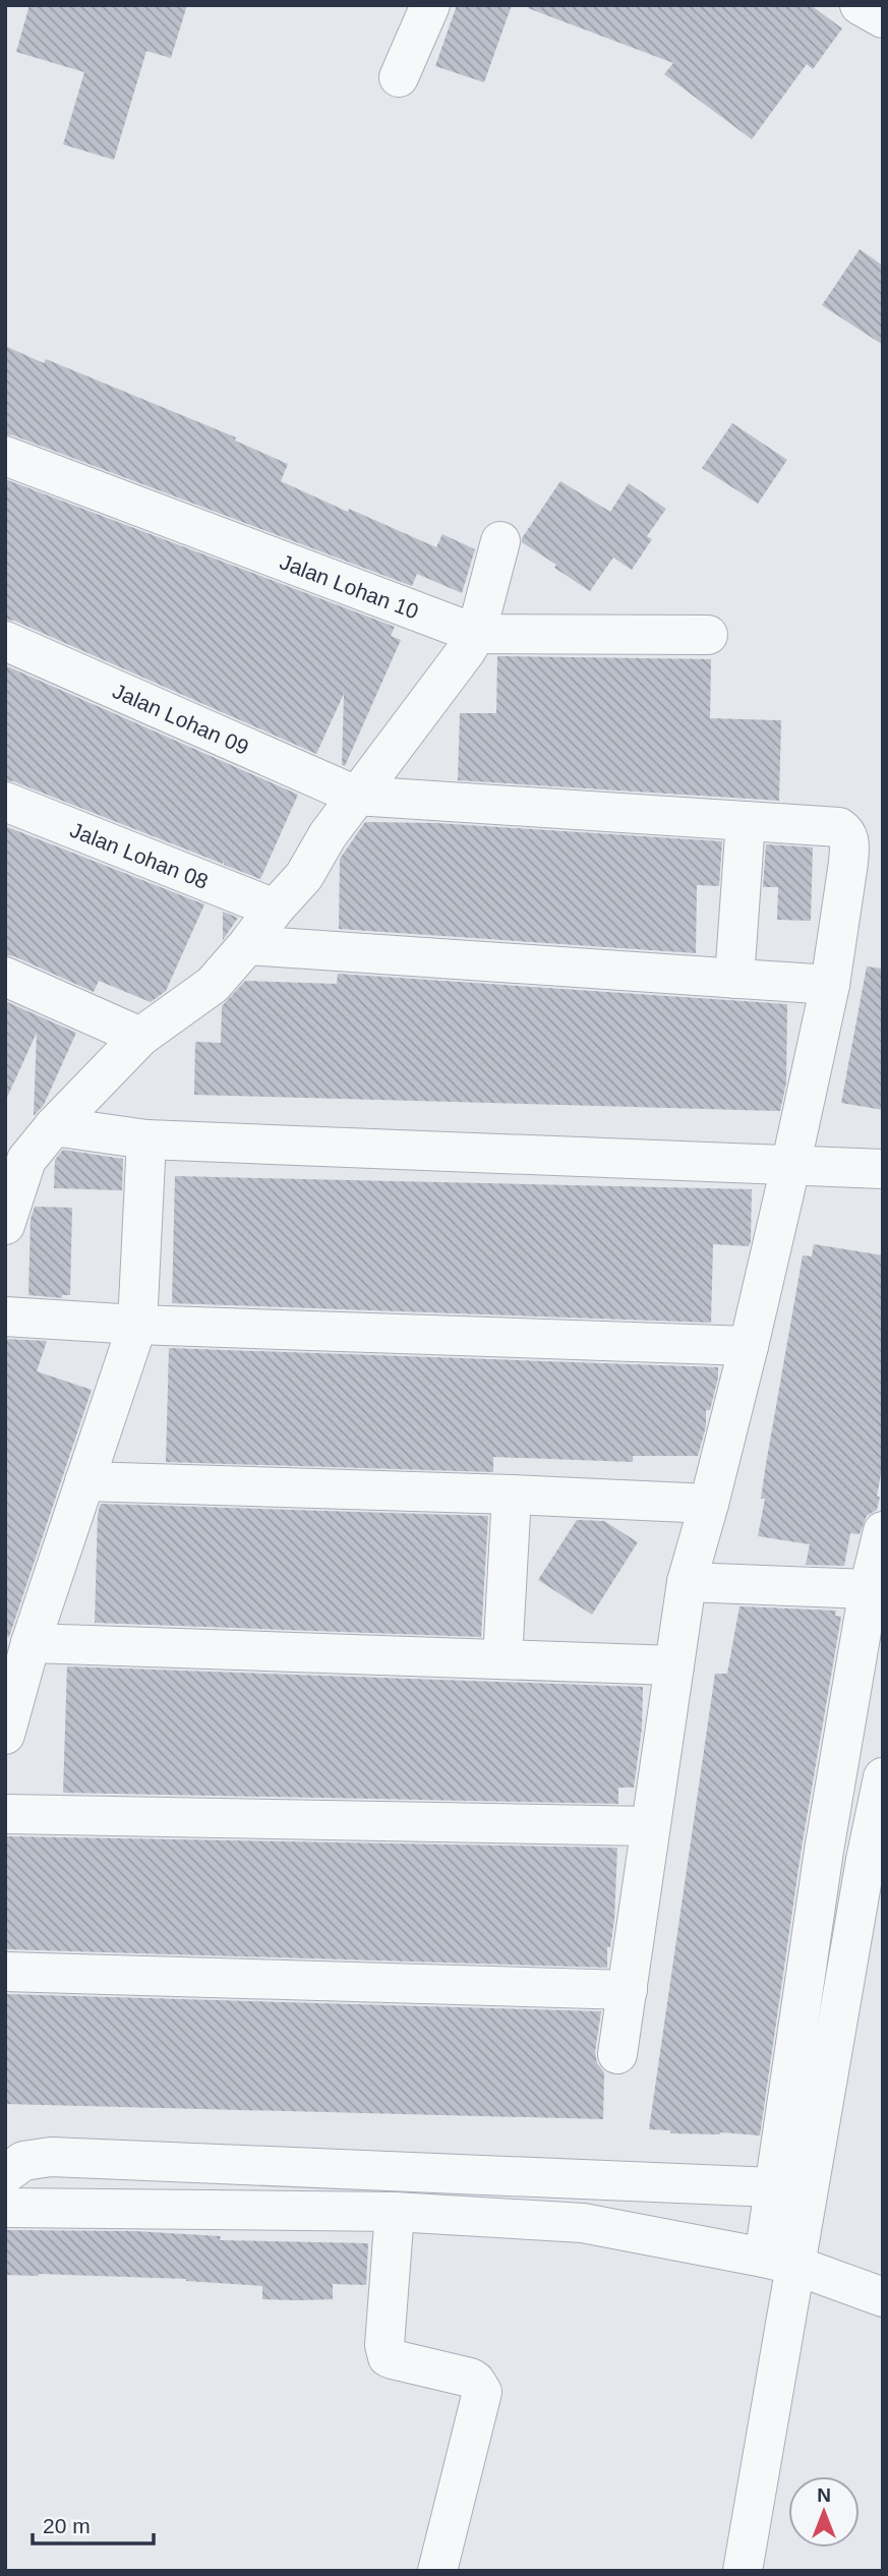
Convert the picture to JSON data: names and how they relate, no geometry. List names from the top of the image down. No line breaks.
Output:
{"streets":{"street":["Jalan Lohan 10","Jalan Lohan 09","Jalan Lohan 08"]},"scale_bar":"20 m","north":"top"}
